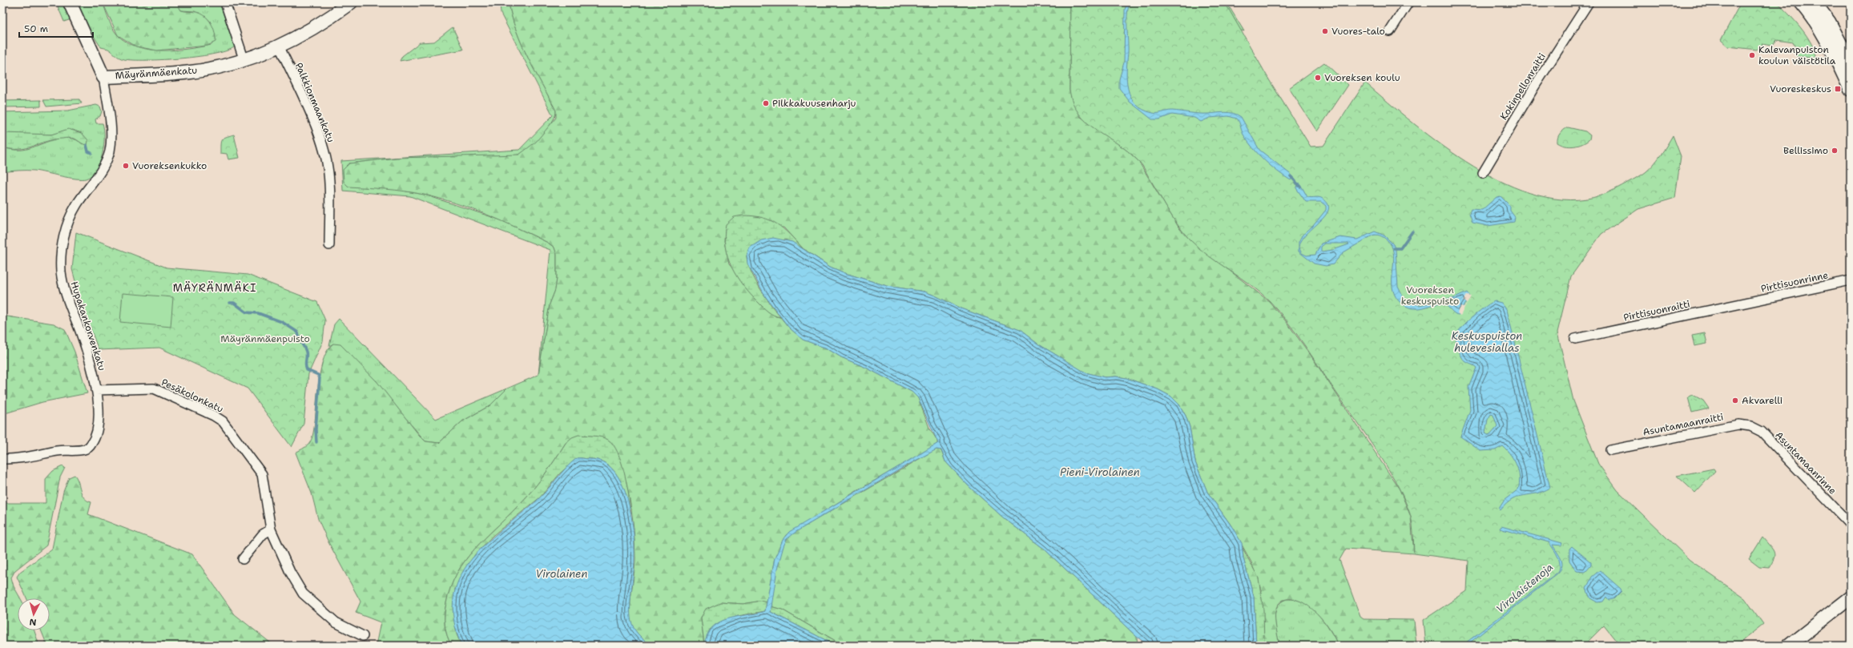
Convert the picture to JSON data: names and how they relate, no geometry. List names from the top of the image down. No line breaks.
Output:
{"streets":{"street":["Mäyränmäenkatu","Kokinpellonraitti","Palkkionmaankatu","Pirttisuonrinne","Pirttisuonraitti","Hupakankorvenkatu","Pesäkolonkatu","Asuntamaanraitti","Asuntamaanrinne"]},"crossings":[["Mäyränmäenkatu","Palkkionmaankatu"],["Mäyränmäenkatu","Hupakankorvenkatu"],["Pirttisuonrinne","Pirttisuonraitti"],["Hupakankorvenkatu","Pesäkolonkatu"],["Asuntamaanraitti","Asuntamaanrinne"]],"districts":["MÄYRÄNMÄKI"],"water":["Keskuspuiston hulevesiallas","Pieni-Virolainen","Virolainen","Virolaistenoja"],"parks":["Vuoreksen keskuspuisto","Mäyränmäenpuisto"],"places":{"other":["Vuores-talo","Kalevanpuiston koulun väistötila","Vuoreksen koulu","Pilkkakuusenharju","Bellissimo","Vuoreksenkukko","Akvarelli"],"transit":["Vuoreskeskus"]},"scale_bar":"50 m","north":"bottom"}
